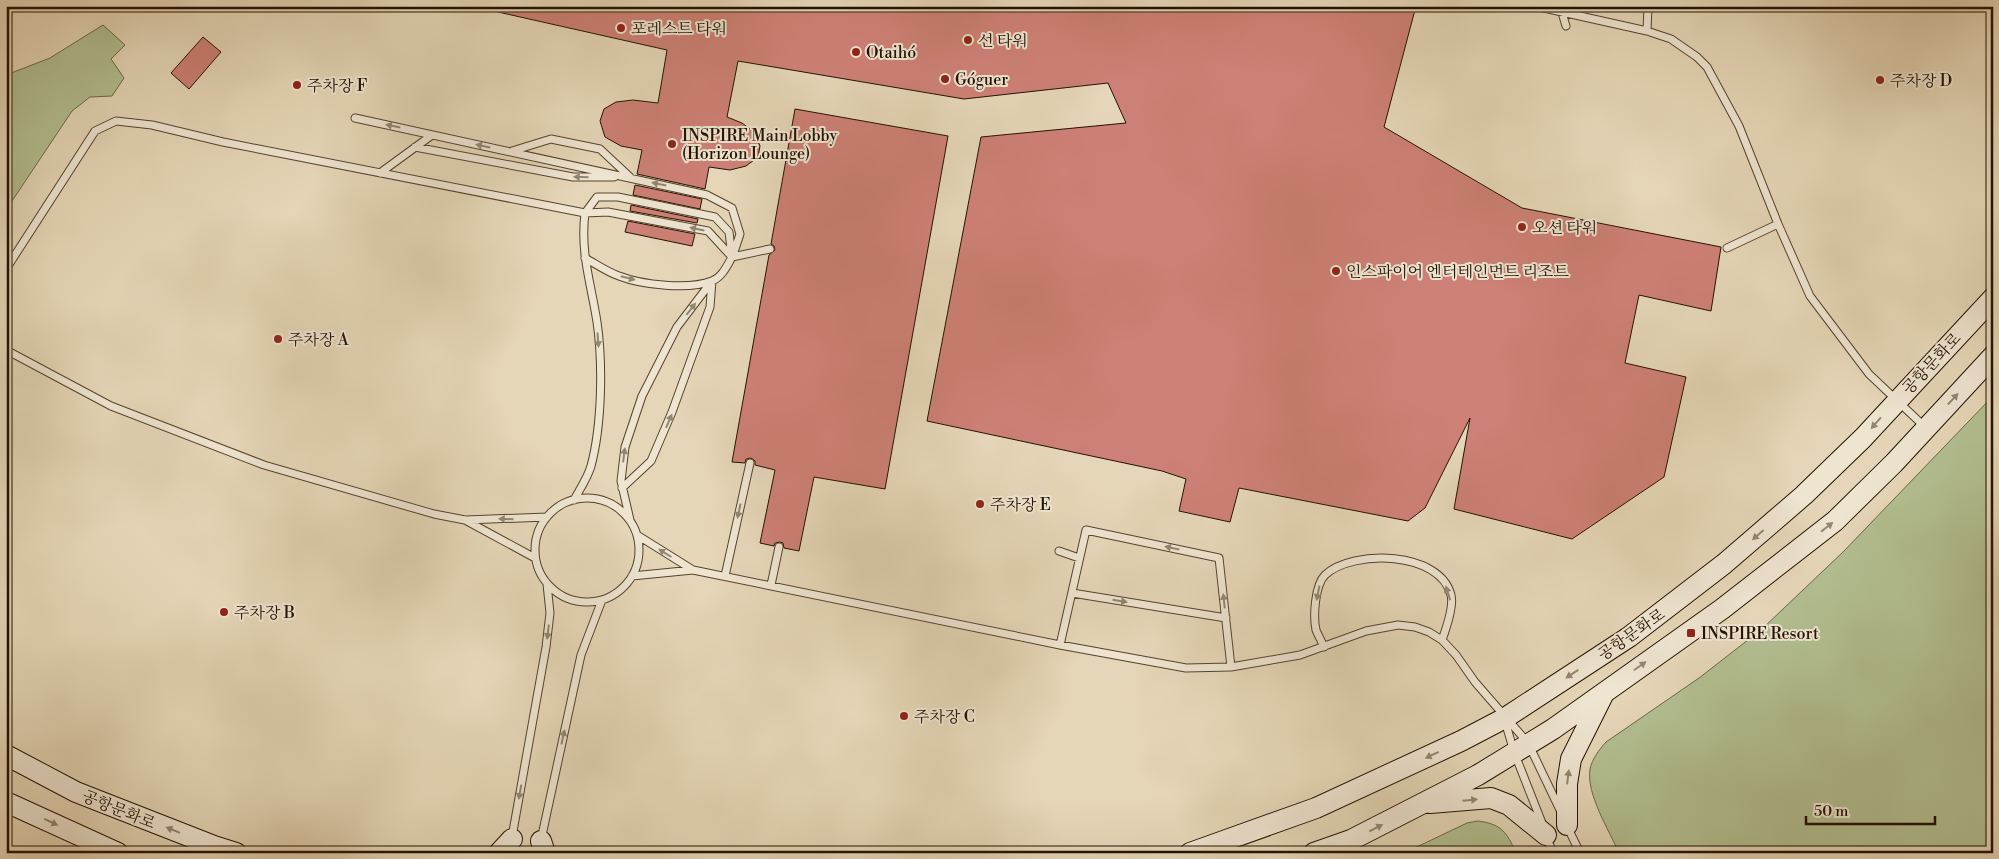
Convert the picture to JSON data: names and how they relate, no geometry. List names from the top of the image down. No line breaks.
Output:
{"streets":{"street":["공항문화로"]},"places":{"other":["포레스트 타워","선 타워","Otaihó","Góguer","주차장 D","주차장 F","INSPIRE Main Lobby (Horizon Lounge)","오션 타워","인스파이어 엔터테인먼트 리조트","주차장 A","주차장 E","주차장 B","주차장 C"],"transit":["INSPIRE Resort"]},"scale_bar":"50 m"}
